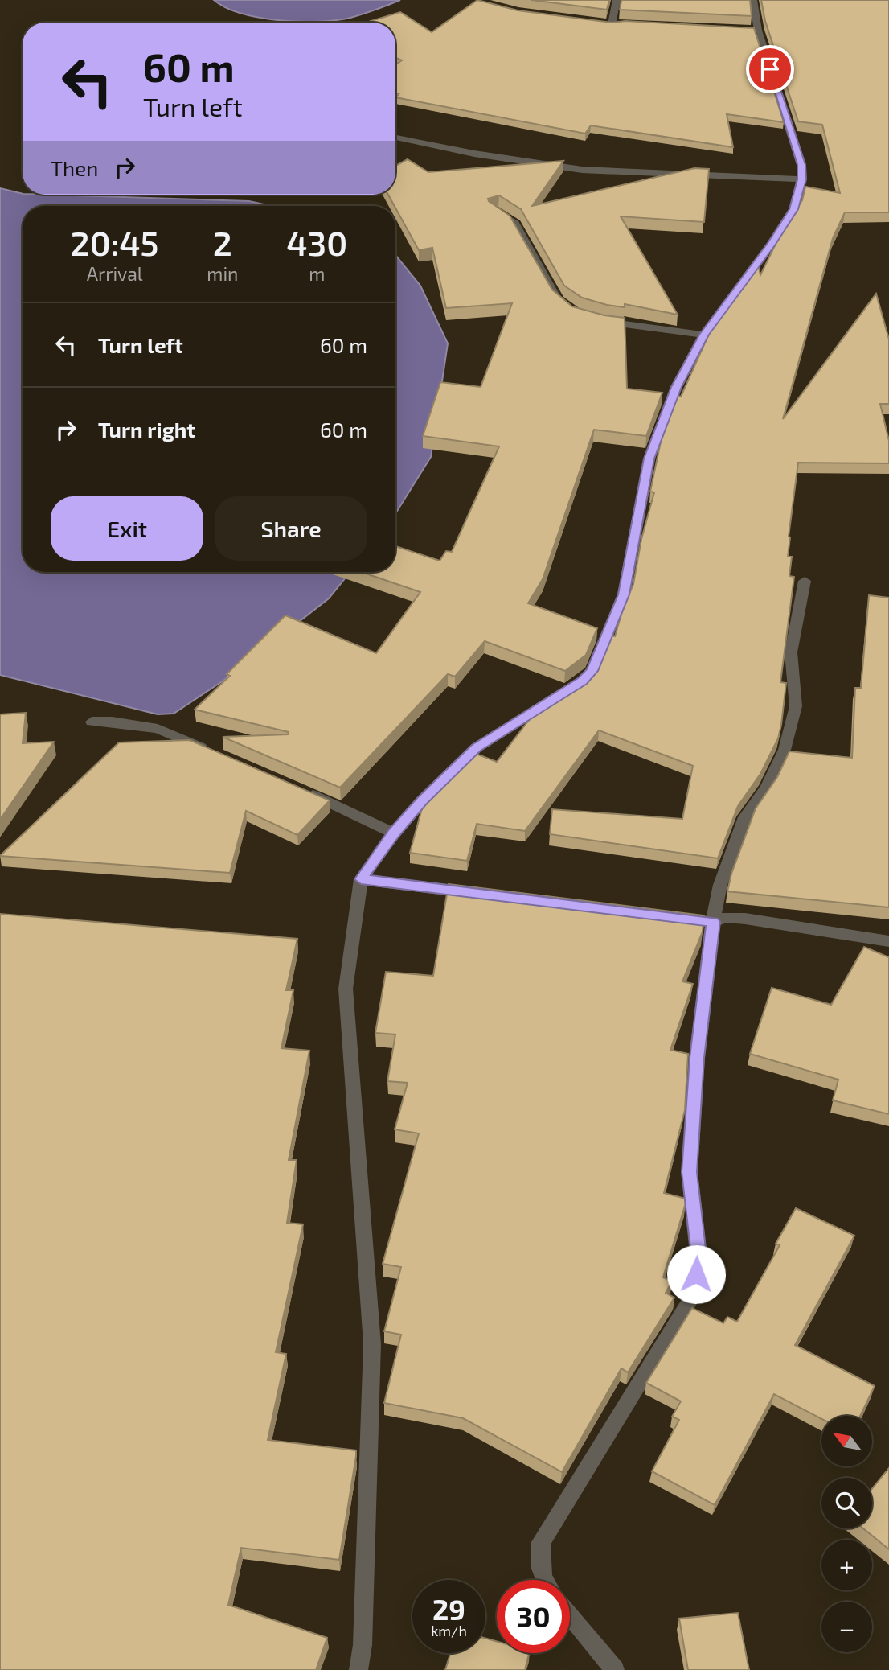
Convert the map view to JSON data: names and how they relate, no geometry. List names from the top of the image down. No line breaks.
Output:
{"north":"top left","page":{"turn":["60 m","Turn left"],"then":"Then","eta":["20:45","Arrival","2","min","430","m"],"list":[{"name":"Turn left","value":"60 m"},{"name":"Turn right","value":"60 m"}],"buttons":["Exit","Share"],"map_buttons":["+","−"],"speed":"29 km/h","limit":"30"}}
